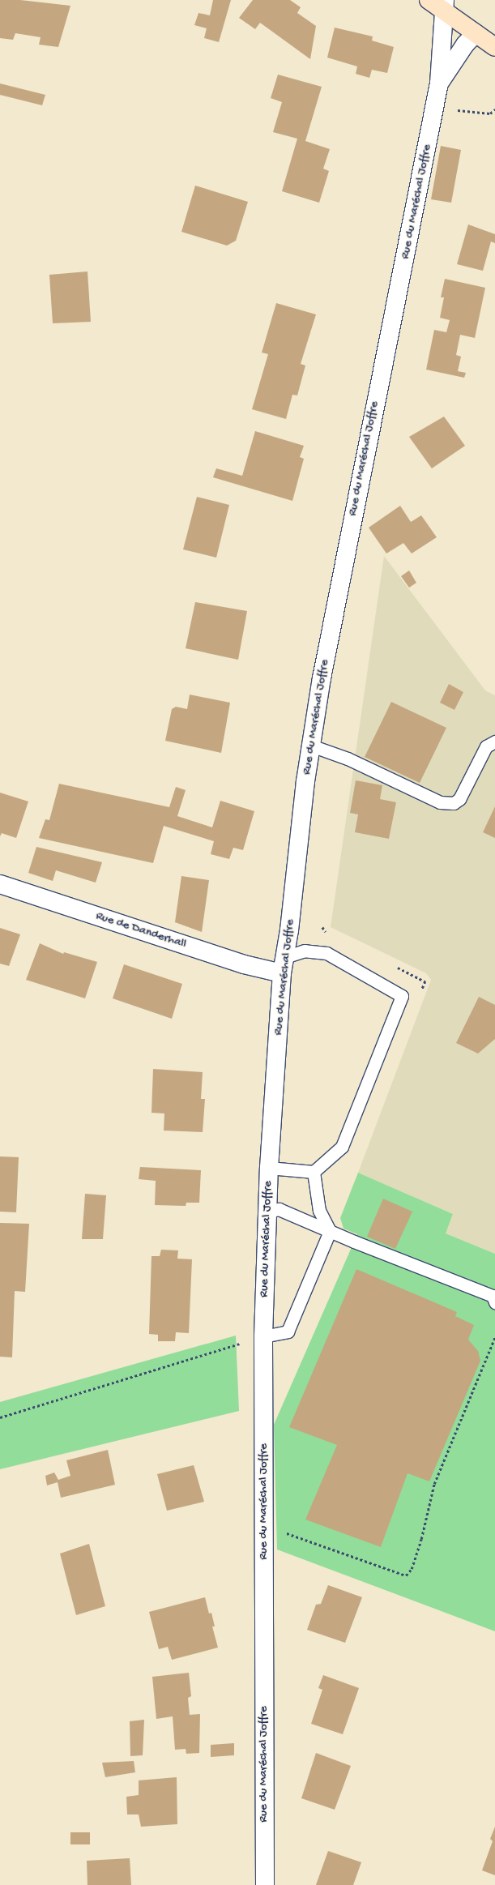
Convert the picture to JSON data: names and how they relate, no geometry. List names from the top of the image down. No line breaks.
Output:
{"streets":{"street":["Rue du Maréchal Joffre","Rue de Danderhall"]},"crossings":[["Rue du Maréchal Joffre","Rue de Danderhall"]]}
